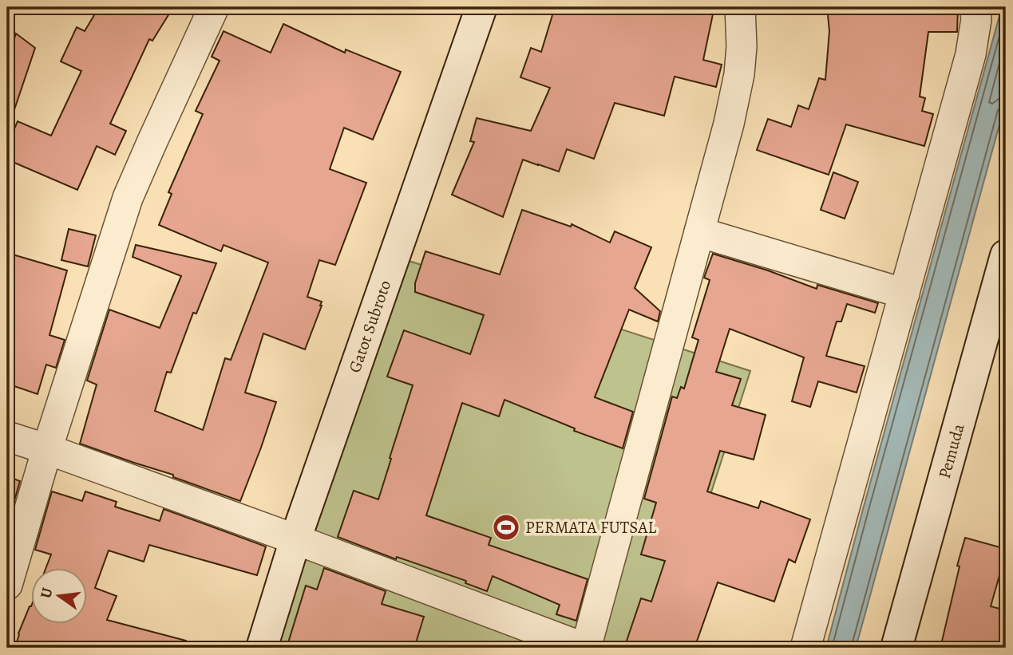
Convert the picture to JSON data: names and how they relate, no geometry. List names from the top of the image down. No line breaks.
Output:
{"streets":{"street":["Gatot Subroto","Pemuda"]},"places":{"sports":["PERMATA FUTSAL"]},"north":"left"}
